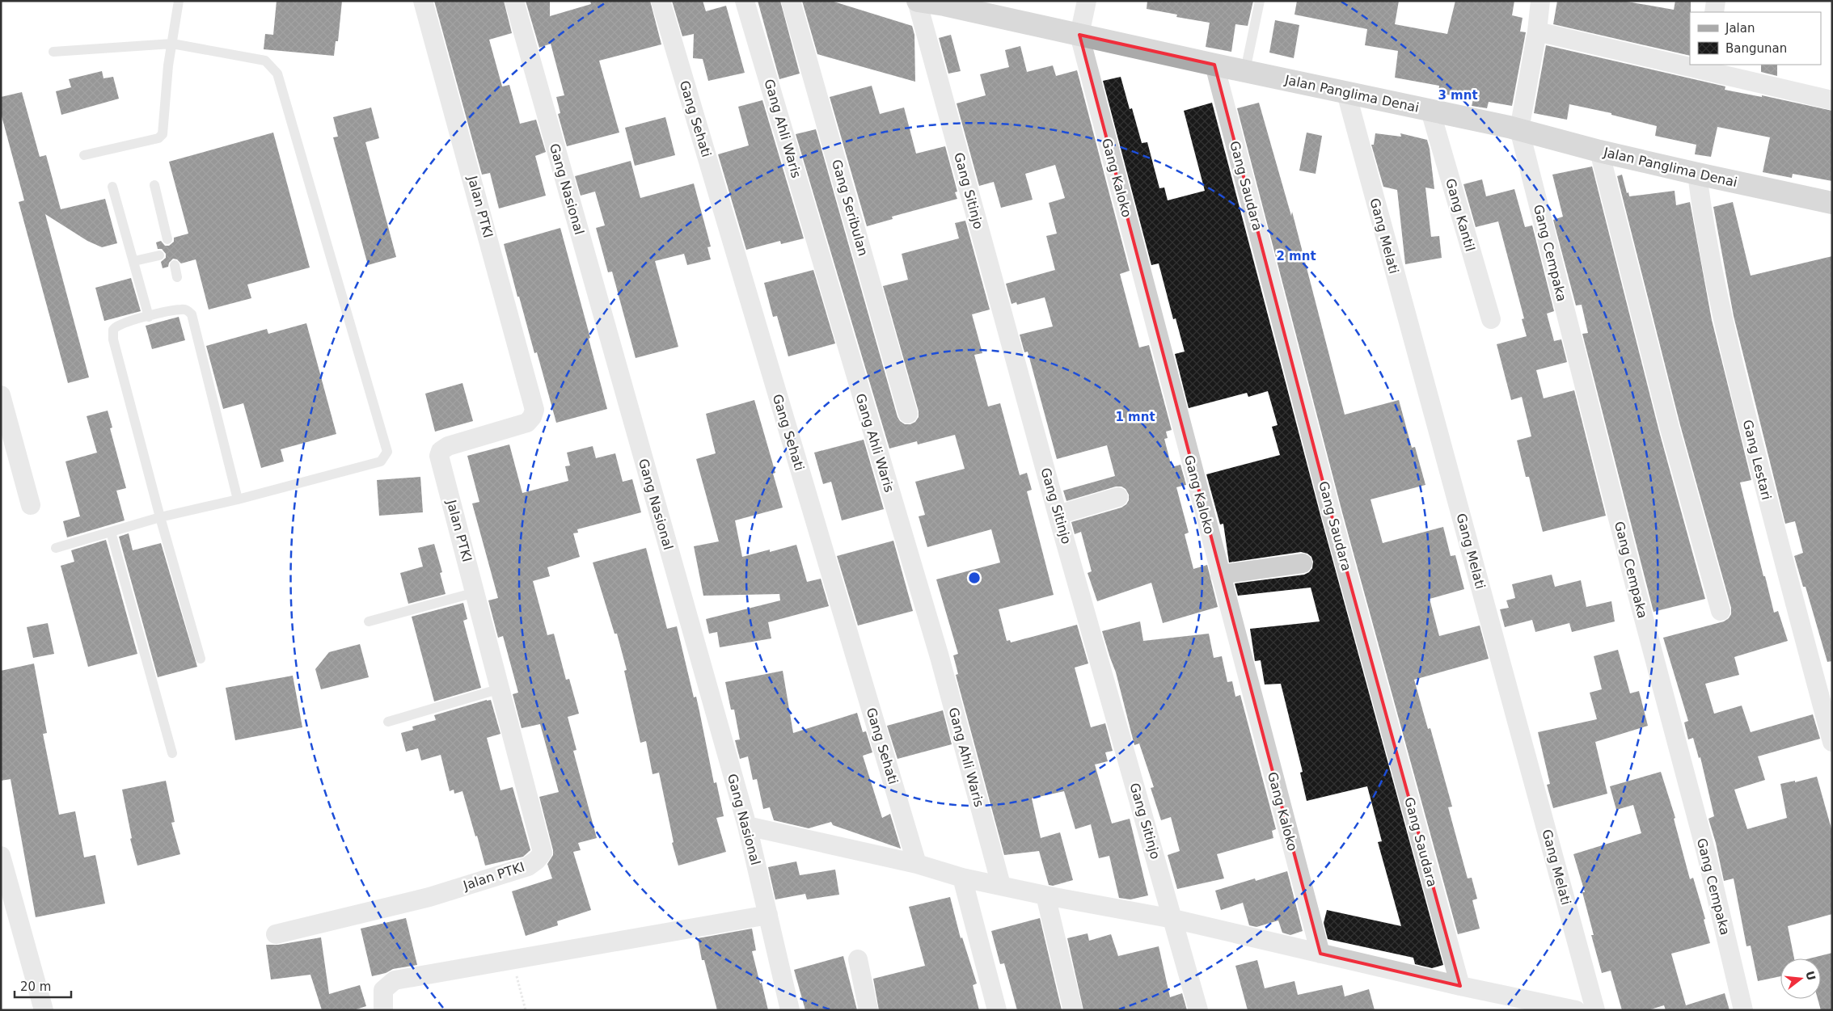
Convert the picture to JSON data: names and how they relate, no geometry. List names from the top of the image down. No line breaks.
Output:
{"streets":{"main road":["Jalan Panglima Denai"],"street":["Gang Sehati","Gang Ahli Waris","Gang Kaloko","Gang Saudara","Gang Nasional","Gang Sitinjo","Jalan PTKI","Gang Seribulan","Gang Kantil","Gang Melati","Gang Cempaka","Gang Lestari"]},"crossings":[["Jalan Panglima Denai","Gang Kaloko"],["Jalan Panglima Denai","Gang Saudara"],["Jalan Panglima Denai","Gang Sitinjo"],["Jalan Panglima Denai","Gang Kantil"],["Jalan Panglima Denai","Gang Melati"],["Jalan Panglima Denai","Gang Cempaka"],["Jalan Panglima Denai","Gang Lestari"]],"legend":["Jalan","Bangunan"],"scale_bar":"20 m","north":"right","rings":["3 mnt","2 mnt","1 mnt"]}
